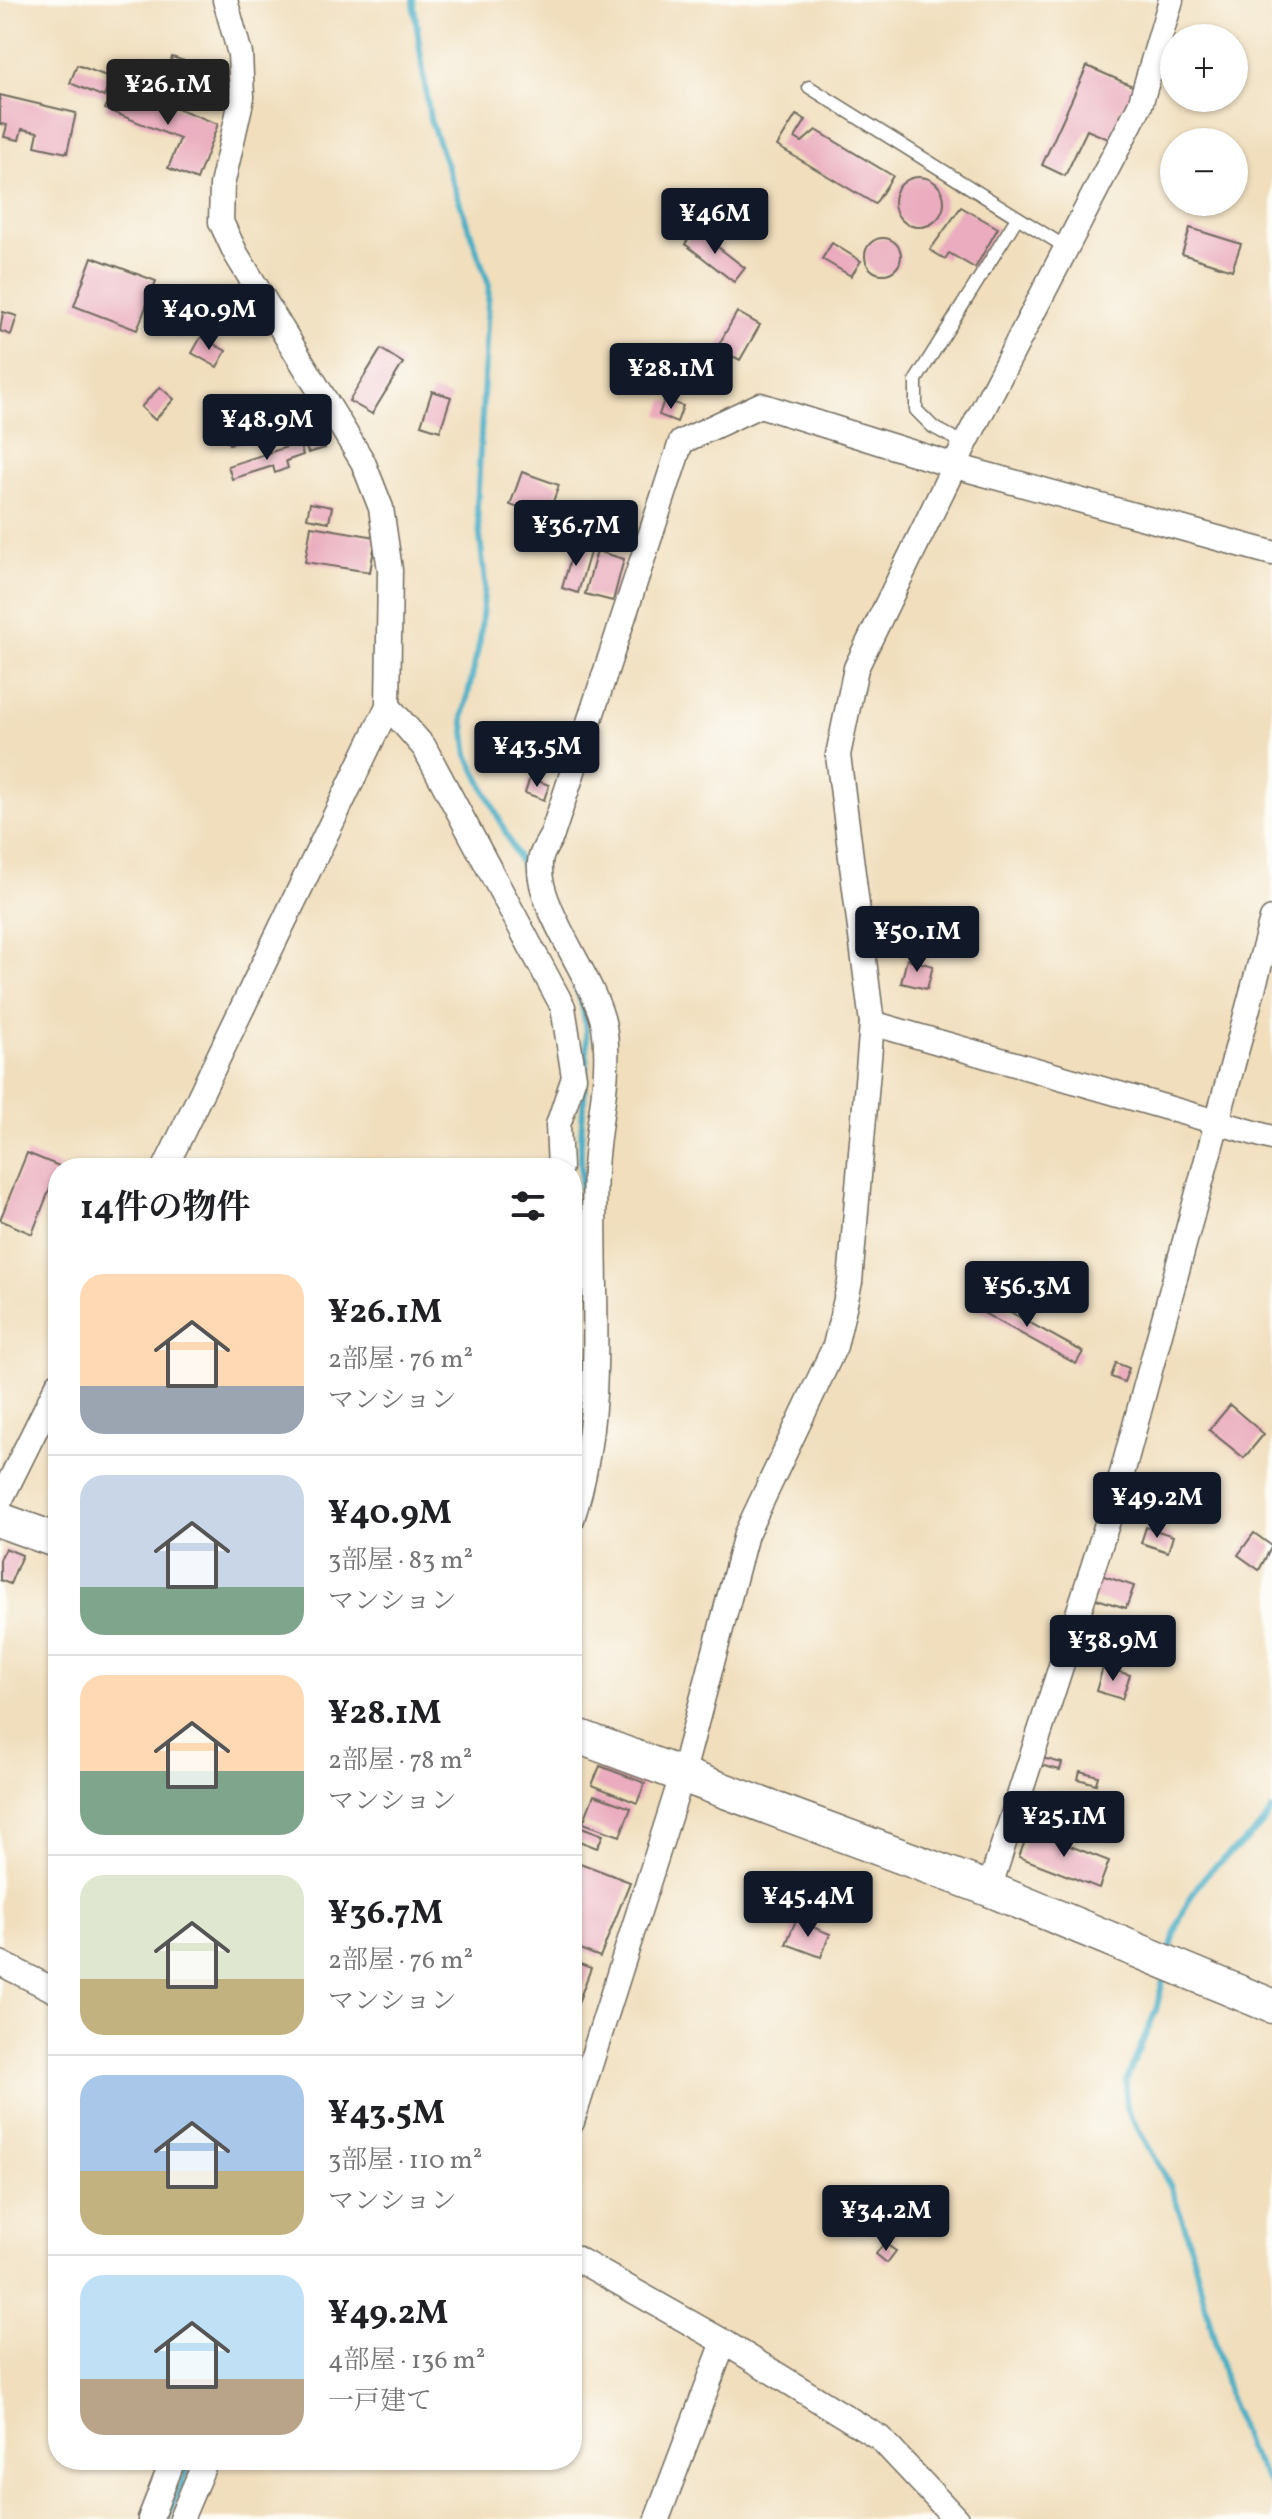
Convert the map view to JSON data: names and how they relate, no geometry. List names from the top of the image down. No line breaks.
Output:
{"page":{"map_buttons":["+","−"],"price":["¥26.1M","¥46M","¥40.9M","¥28.1M","¥48.9M","¥36.7M","¥43.5M","¥50.1M","¥56.3M","¥49.2M","¥38.9M","¥25.1M","¥45.4M","¥34.2M"],"heading":"14件の物件","list":[{"name":"¥26.1M","note":"2部屋 · 76 m² · マンション"},{"name":"¥40.9M","note":"3部屋 · 83 m² · マンション"},{"name":"¥28.1M","note":"2部屋 · 78 m² · マンション"},{"name":"¥36.7M","note":"2部屋 · 76 m² · マンション"},{"name":"¥43.5M","note":"3部屋 · 110 m² · マンション"},{"name":"¥49.2M","note":"4部屋 · 136 m² · 一戸建て"}]}}
